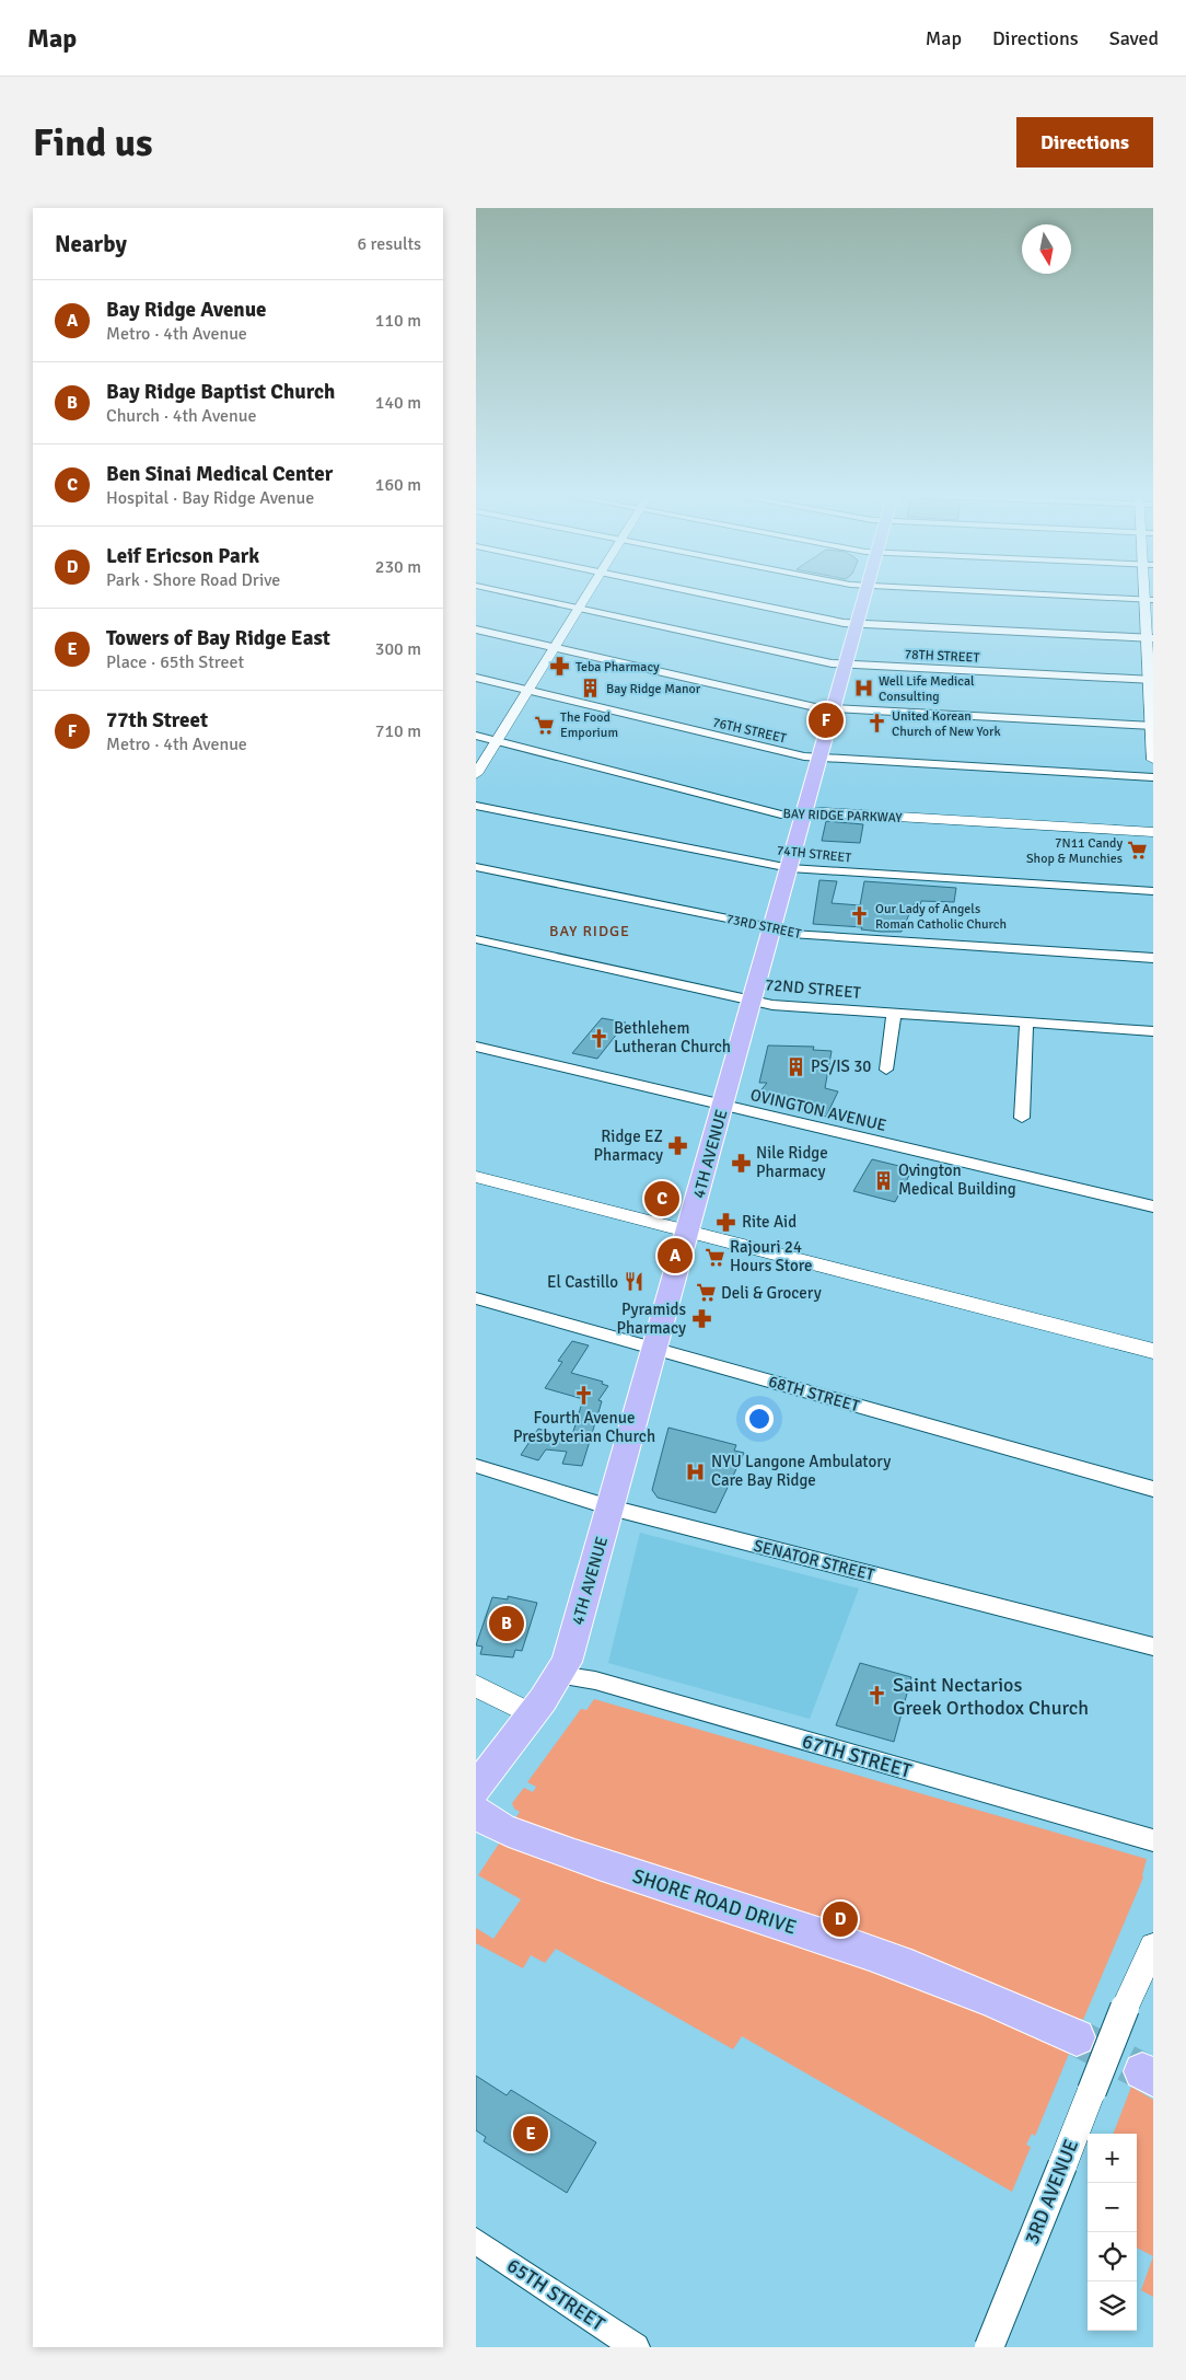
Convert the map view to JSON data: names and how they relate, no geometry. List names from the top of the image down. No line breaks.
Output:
{"streets":{"main road":["4TH AVENUE","SHORE ROAD DRIVE"],"street":["78TH STREET","76TH STREET","BAY RIDGE PARKWAY","74TH STREET","73RD STREET","72ND STREET","OVINGTON AVENUE","68TH STREET","SENATOR STREET","67TH STREET","3RD AVENUE","65TH STREET"]},"crossings":[["78TH STREET","4TH AVENUE"],["76TH STREET","4TH AVENUE"],["BAY RIDGE PARKWAY","4TH AVENUE"],["74TH STREET","4TH AVENUE"],["73RD STREET","4TH AVENUE"],["72ND STREET","4TH AVENUE"],["OVINGTON AVENUE","4TH AVENUE"],["4TH AVENUE","68TH STREET"],["4TH AVENUE","SENATOR STREET"],["4TH AVENUE","67TH STREET"]],"districts":["BAY RIDGE"],"places":{"pharmacy":["Teba Pharmacy","Ridge EZ Pharmacy","Nile Ridge Pharmacy","Rite Aid","Pyramids Pharmacy"],"building":["Bay Ridge Manor","PS/IS 30","Ovington Medical Building"],"hospital":["Well Life Medical Consulting","NYU Langone Ambulatory Care Bay Ridge"],"church":["United Korean Church of New York","Our Lady of Angels Roman Catholic Church","Bethlehem Lutheran Church","Fourth Avenue Presbyterian Church","Saint Nectarios Greek Orthodox Church"],"supermarket":["The Food Emporium","7N11 Candy Shop & Munchies","Rajouri 24 Hours Store","Deli & Grocery"],"restaurant":["El Castillo"]},"north":"bottom","page":{"header":"Map","nav":["Map","Directions","Saved"],"buttons":"Directions","title":"Find us","heading":["Nearby","6 results"],"list":[{"mark":"A","name":"Bay Ridge Avenue","note":"Metro · 4th Avenue","value":"110 m"},{"mark":"B","name":"Bay Ridge Baptist Church","note":"Church · 4th Avenue","value":"140 m"},{"mark":"C","name":"Ben Sinai Medical Center","note":"Hospital · Bay Ridge Avenue","value":"160 m"},{"mark":"D","name":"Leif Ericson Park","note":"Park · Shore Road Drive","value":"230 m"},{"mark":"E","name":"Towers of Bay Ridge East","note":"Place · 65th Street","value":"300 m"},{"mark":"F","name":"77th Street","note":"Metro · 4th Avenue","value":"710 m"}],"pins":["F","C","A","B","D","E"],"map_buttons":["+","−"]}}
